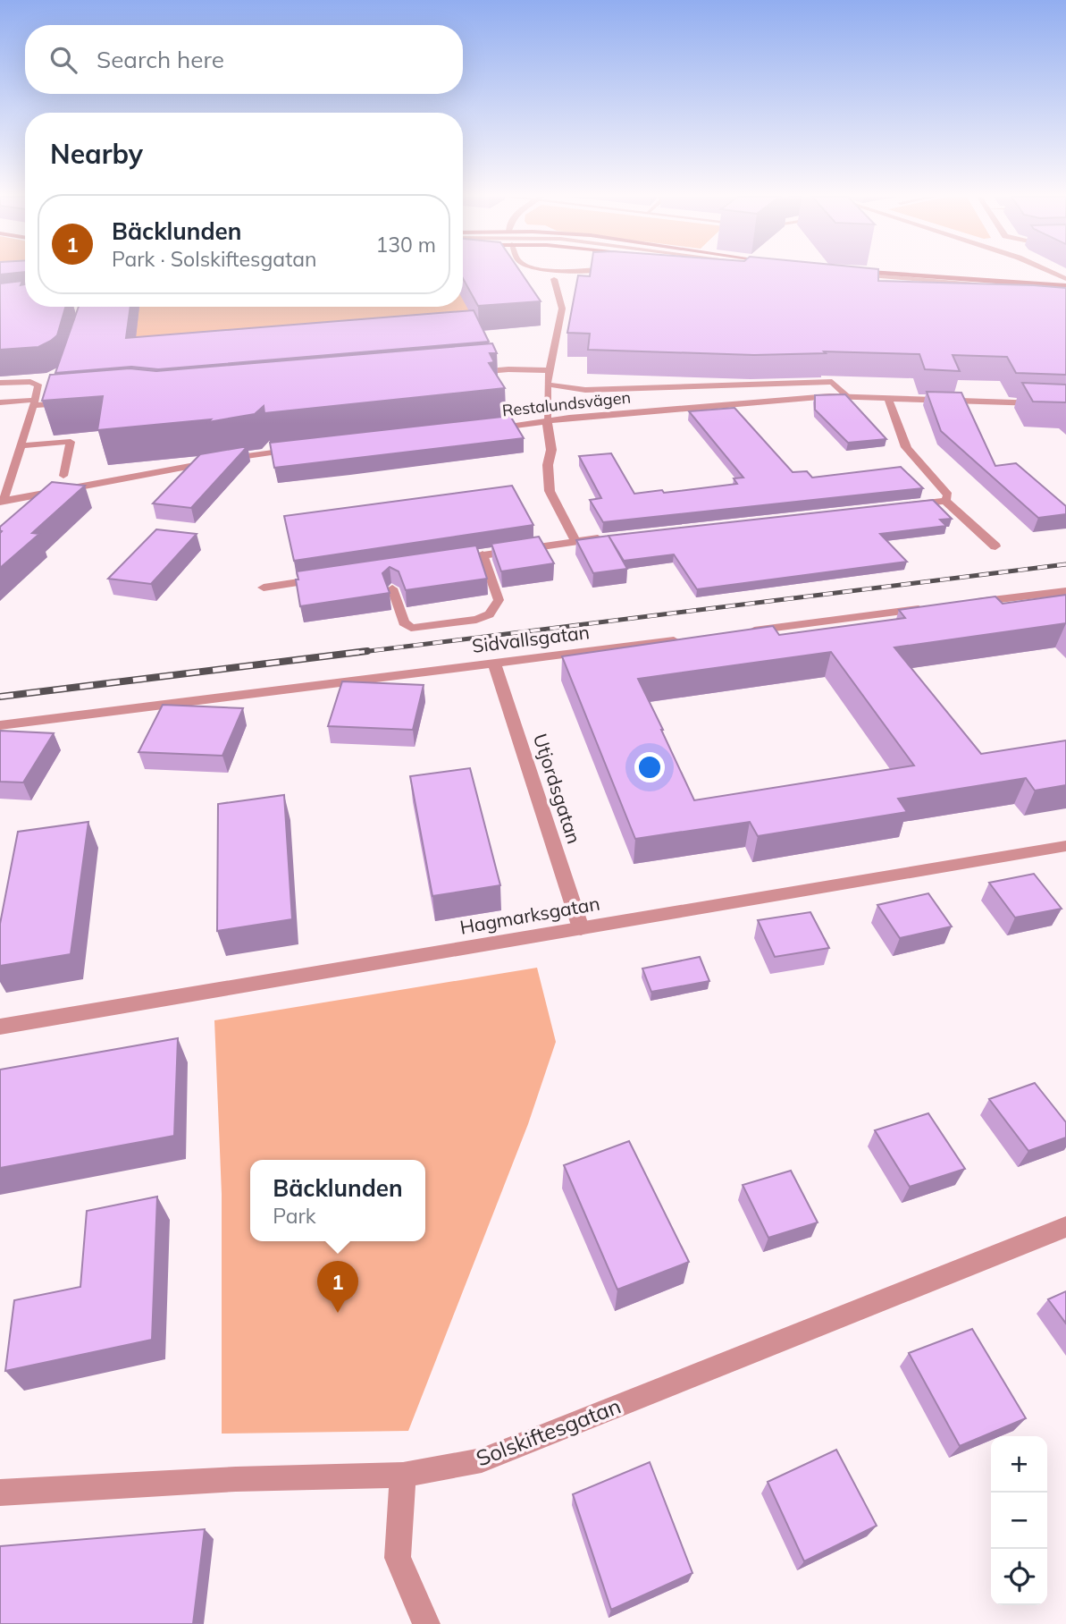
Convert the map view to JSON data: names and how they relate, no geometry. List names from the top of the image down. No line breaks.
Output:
{"streets":{"street":["Restalundsvägen","Sidvallsgatan","Utjordsgatan","Hagmarksgatan","Solskiftesgatan"]},"crossings":[["Sidvallsgatan","Utjordsgatan"],["Utjordsgatan","Hagmarksgatan"]],"page":{"search":"Search here","heading":"Nearby","list":[{"mark":"1","name":"Bäcklunden","note":"Park · Solskiftesgatan","value":"130 m"}],"popup":["Bäcklunden","Park"],"pins":"1","map_buttons":["+","−"]}}
